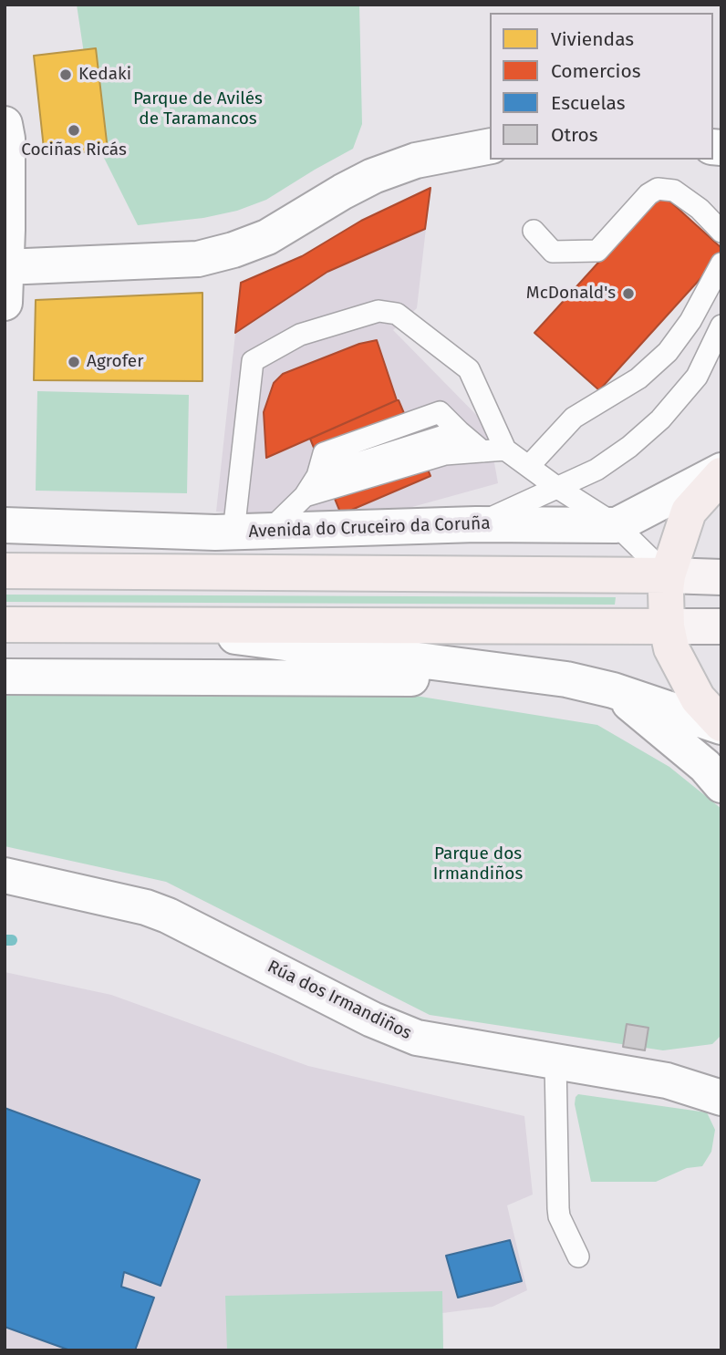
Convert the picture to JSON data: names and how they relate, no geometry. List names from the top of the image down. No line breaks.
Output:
{"streets":{"street":["Avenida do Cruceiro da Coruña","Rúa dos Irmandiños"]},"parks":["Parque de Avilés de Taramancos","Parque dos Irmandiños"],"places":["Kedaki","Cociñas Ricás","McDonald's","Agrofer"],"legend":["Viviendas","Comercios","Escuelas","Otros"]}
